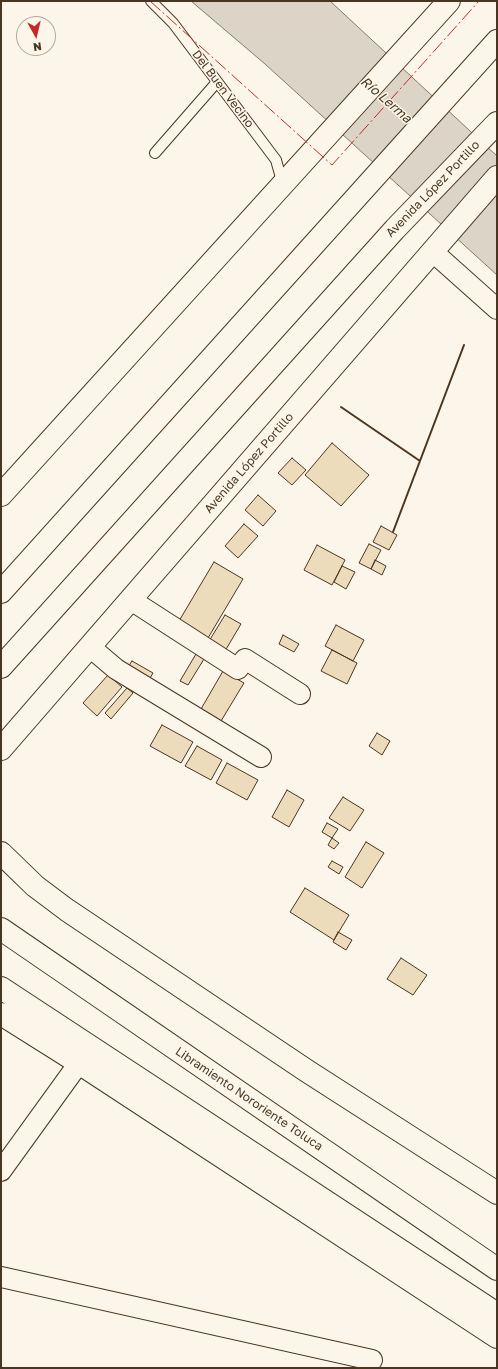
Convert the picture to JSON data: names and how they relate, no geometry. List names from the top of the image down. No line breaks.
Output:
{"streets":{"main road":["Avenida López Portillo","Libramiento Nororiente Toluca"],"lane":["Del Buen Vecino"]},"water":["Río Lerma"],"north":"bottom"}
